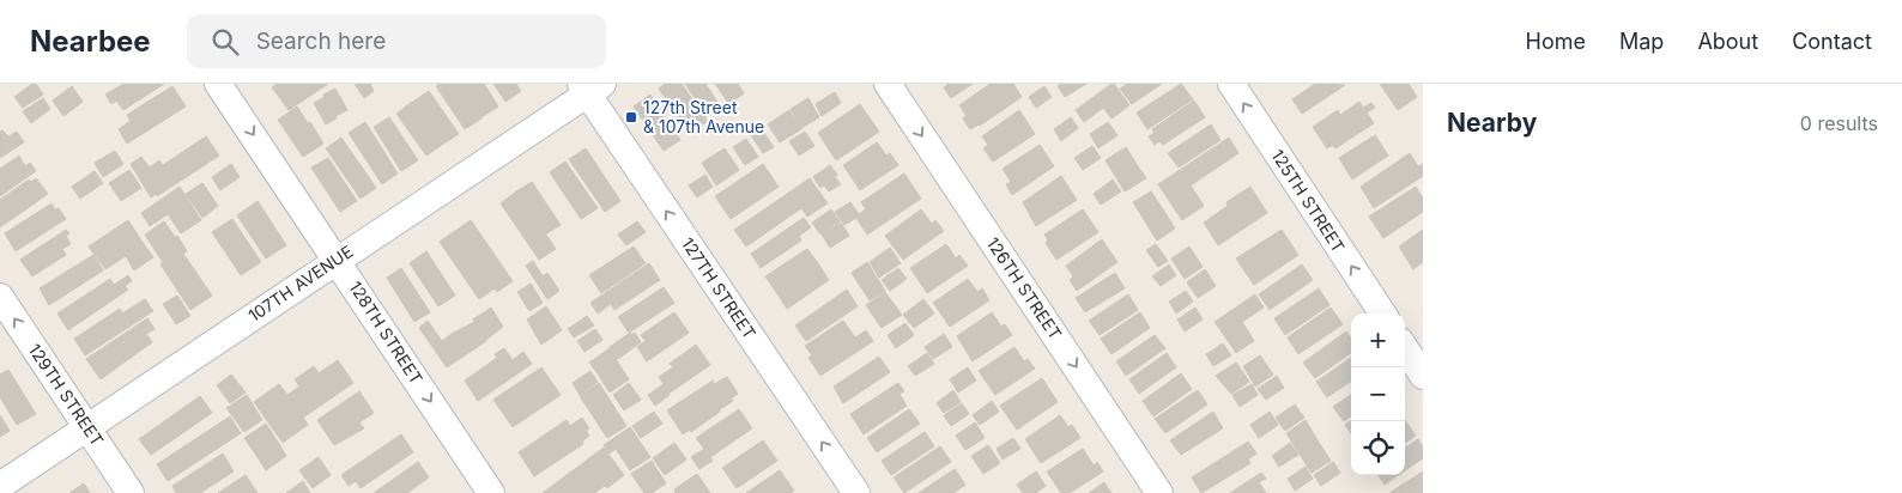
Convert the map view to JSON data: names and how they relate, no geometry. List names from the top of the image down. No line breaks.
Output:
{"streets":{"street":["125TH STREET","107TH AVENUE","127TH STREET","126TH STREET","128TH STREET","129TH STREET"]},"crossings":[["107TH AVENUE","127TH STREET"],["107TH AVENUE","128TH STREET"],["107TH AVENUE","129TH STREET"]],"one_way":["125TH STREET","127TH STREET","126TH STREET","128TH STREET","129TH STREET"],"places":{"transit":["127th Street & 107th Avenue"]},"page":{"header":"Nearbee","search":"Search here","nav":["Home","Map","About","Contact"],"heading":["Nearby","0 results"],"map_buttons":["+","−"]}}
